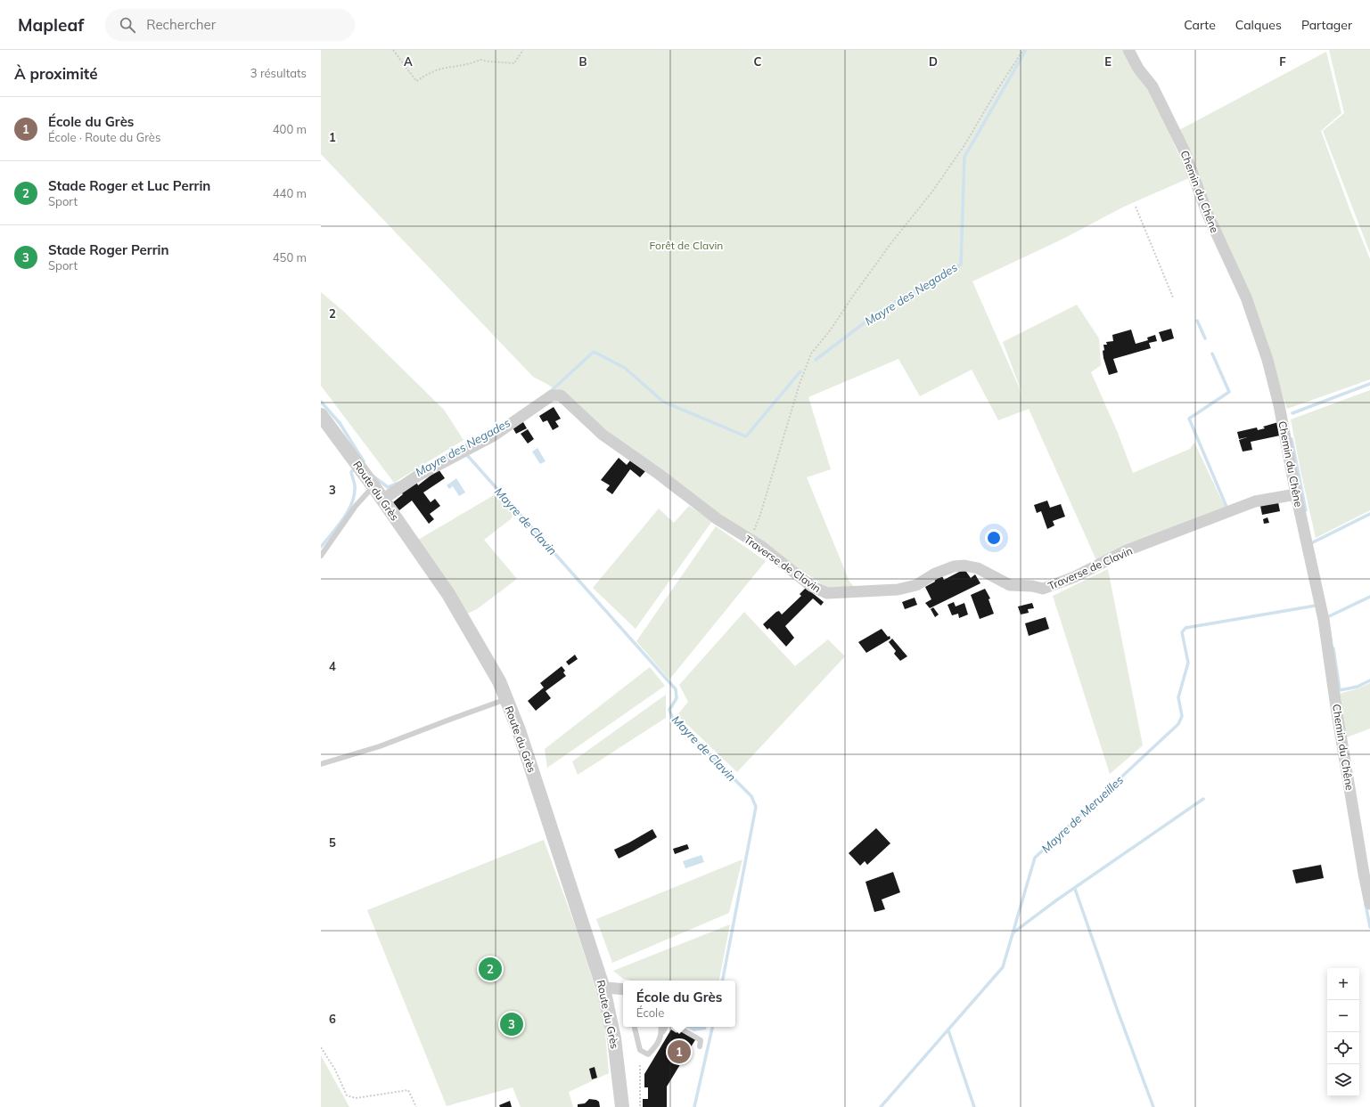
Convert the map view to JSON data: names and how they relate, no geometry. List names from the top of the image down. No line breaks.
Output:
{"streets":{"street":["Chemin du Chêne","Route du Grès","Traverse de Clavin"]},"crossings":[["Chemin du Chêne","Traverse de Clavin"],["Route du Grès","Traverse de Clavin"]],"water":["Mayre des Negades","Mayre de Clavin","Mayre de Merueilles"],"parks":["Forêt de Clavin"],"page":{"header":"Mapleaf","search":"Rechercher","nav":["Carte","Calques","Partager"],"heading":["À proximité","3 résultats"],"list":[{"mark":"1","name":"École du Grès","note":"École · Route du Grès","value":"400 m"},{"mark":"2","name":"Stade Roger et Luc Perrin","note":"Sport","value":"440 m"},{"mark":"3","name":"Stade Roger Perrin","note":"Sport","value":"450 m"}],"pins":["2","3","1"],"map_buttons":["+","−"],"popup":["École du Grès","École"]},"grid":{"columns":["A","B","C","D","E","F"],"rows":["1","2","3","4","5","6"]}}
